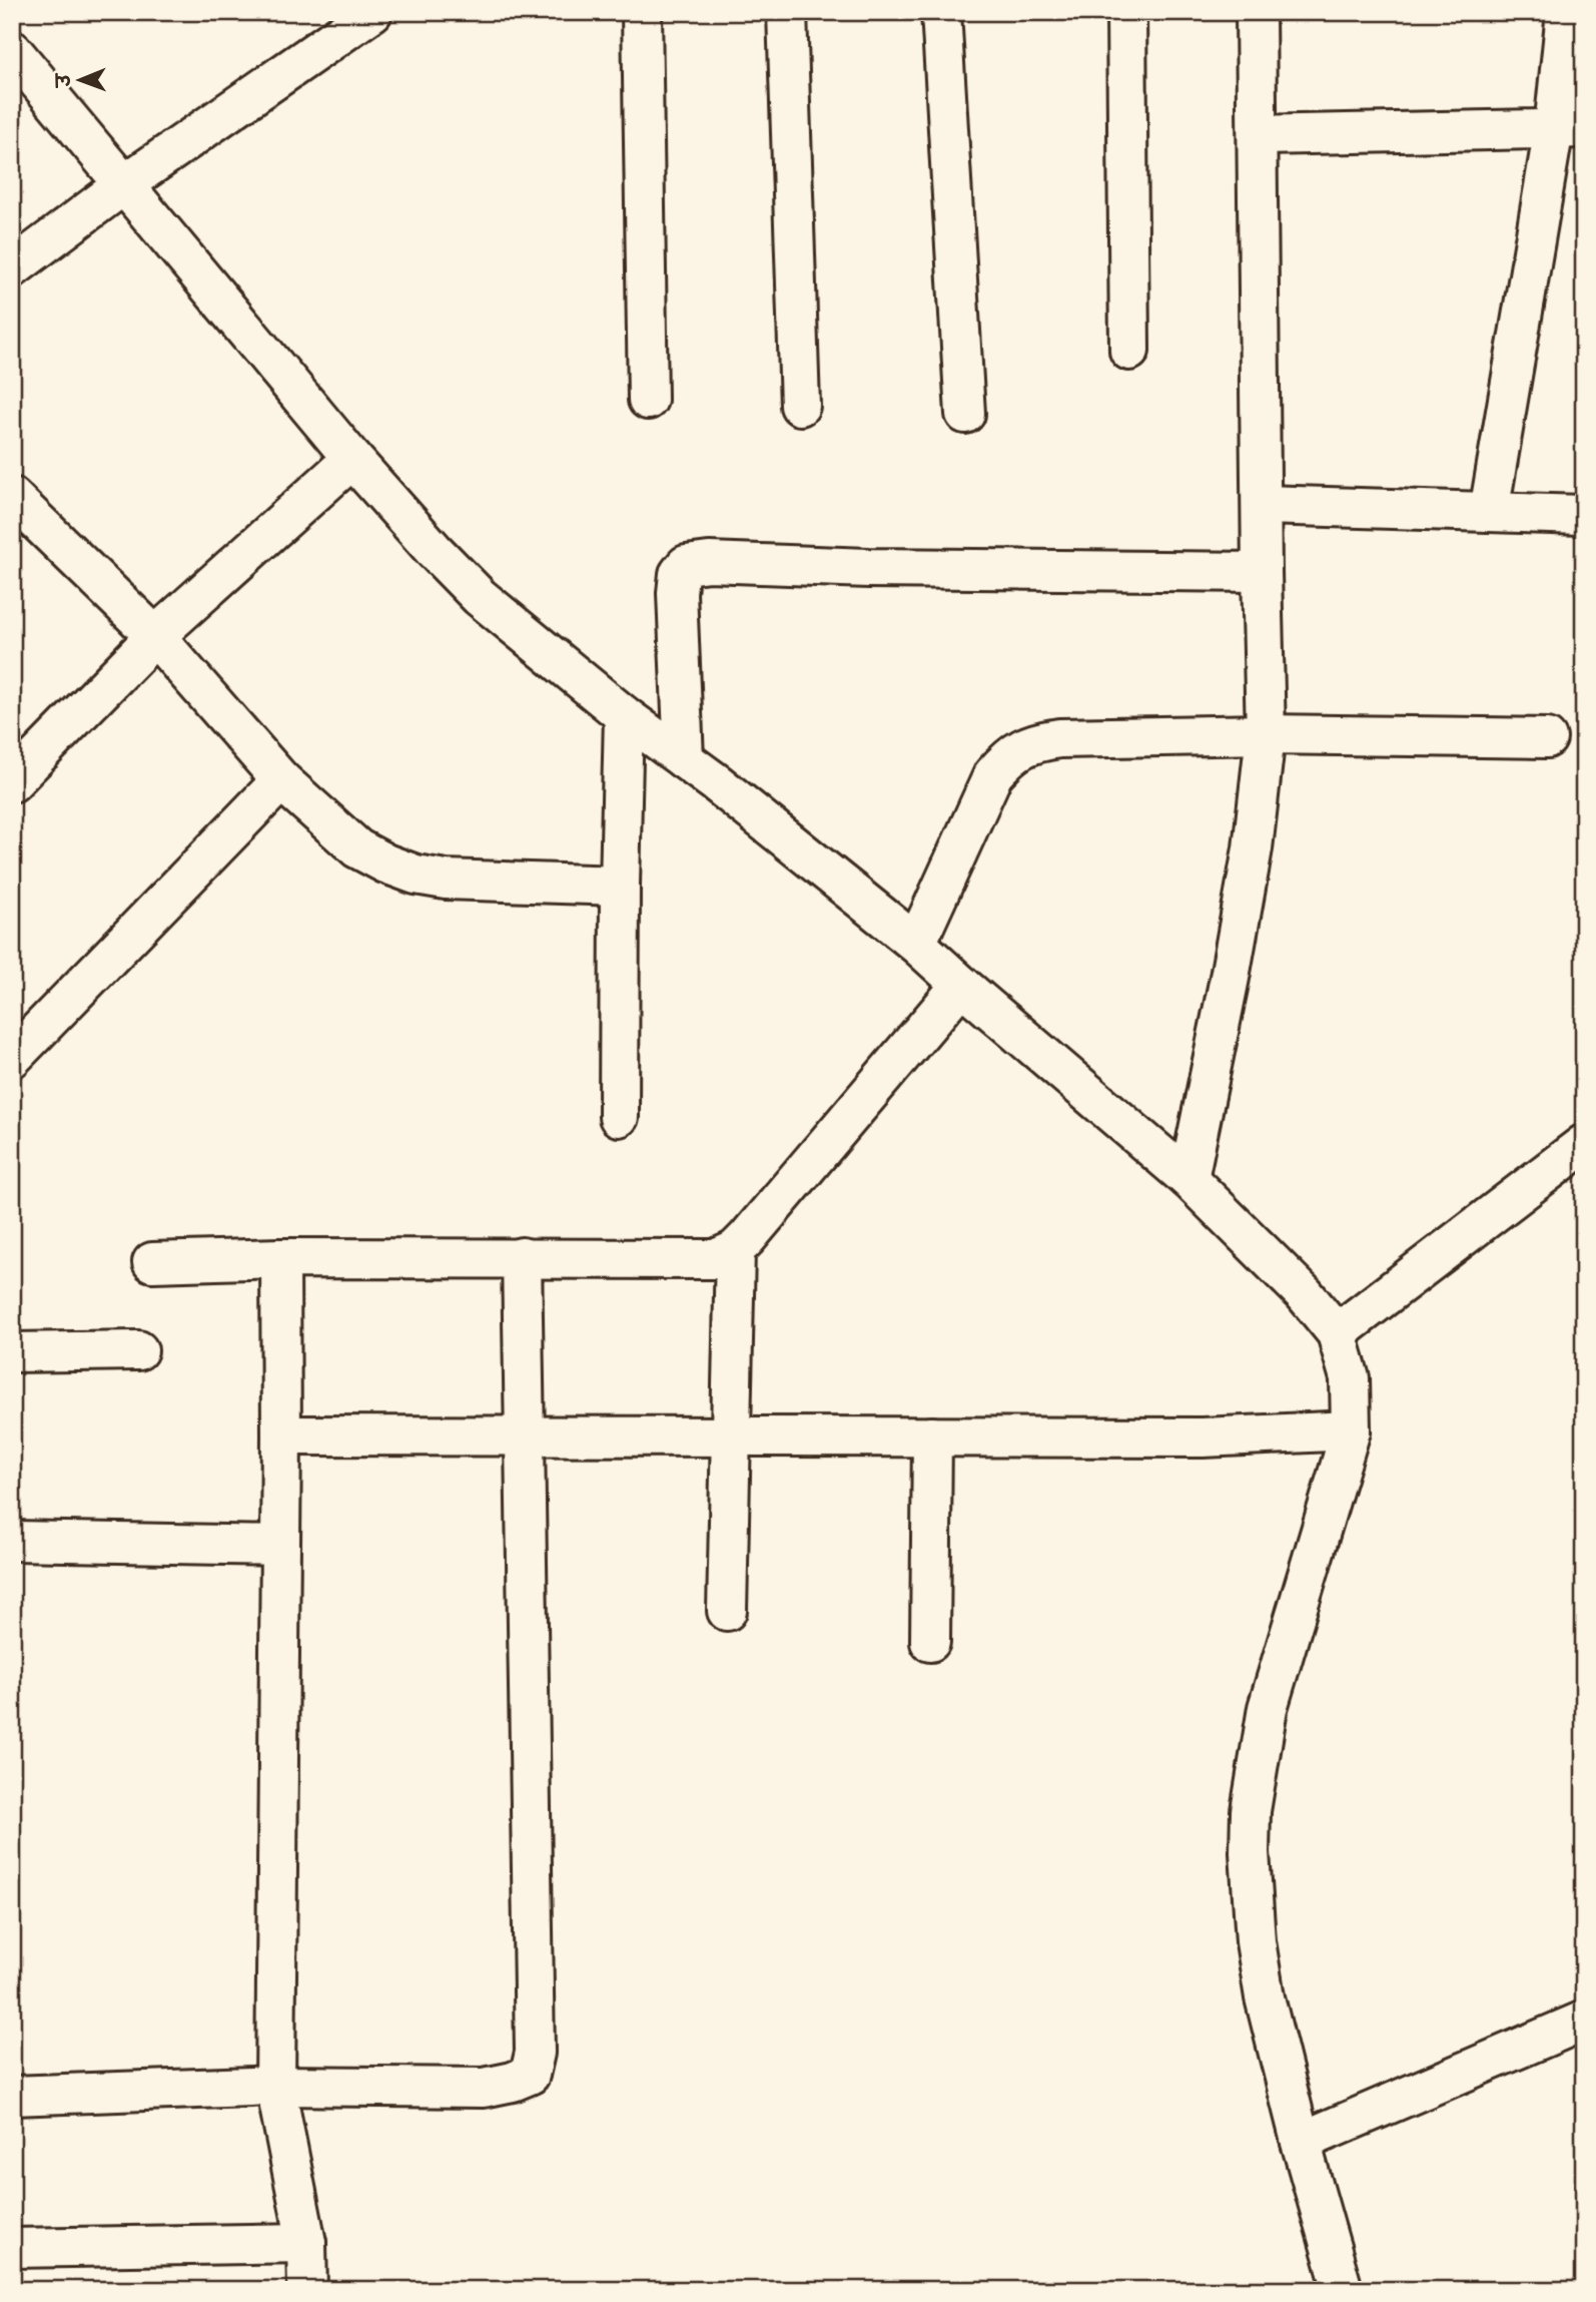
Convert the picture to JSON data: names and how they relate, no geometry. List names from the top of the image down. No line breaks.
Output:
{"north":"left"}
